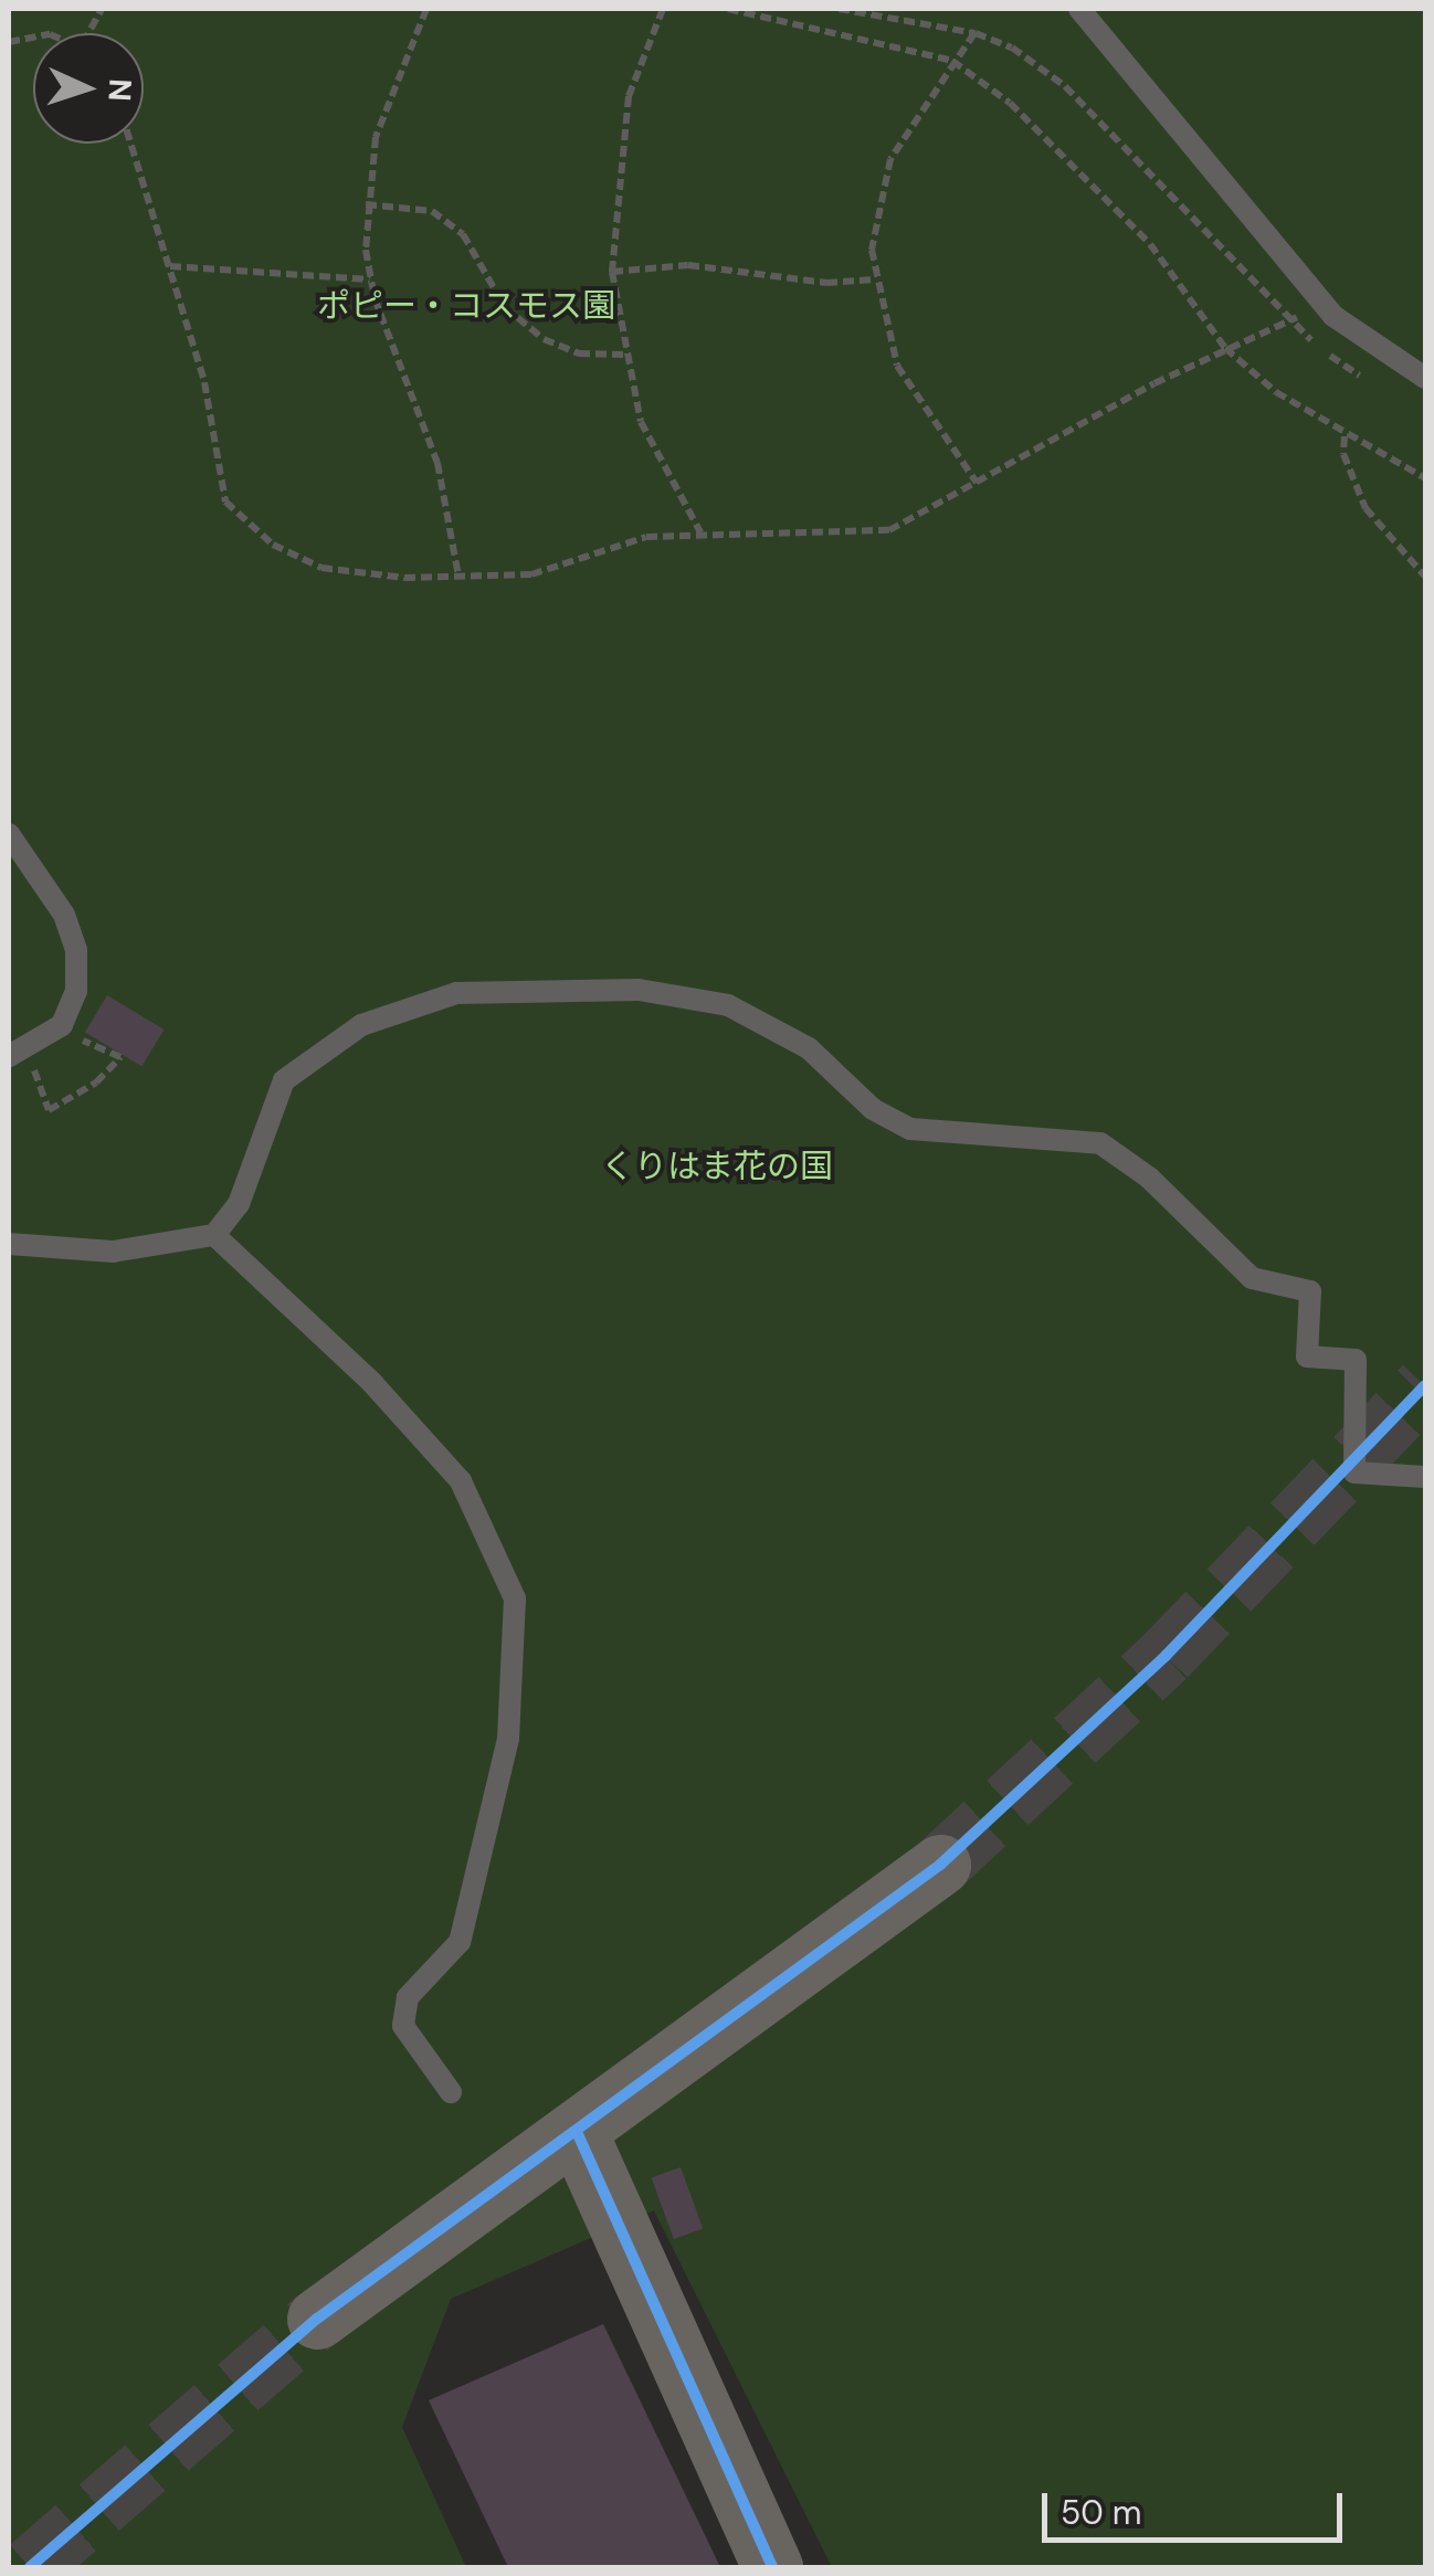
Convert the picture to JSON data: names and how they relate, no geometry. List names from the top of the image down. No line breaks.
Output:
{"parks":["ポピー・コスモス園","くりはま花の国"],"scale_bar":"50 m","north":"right"}
